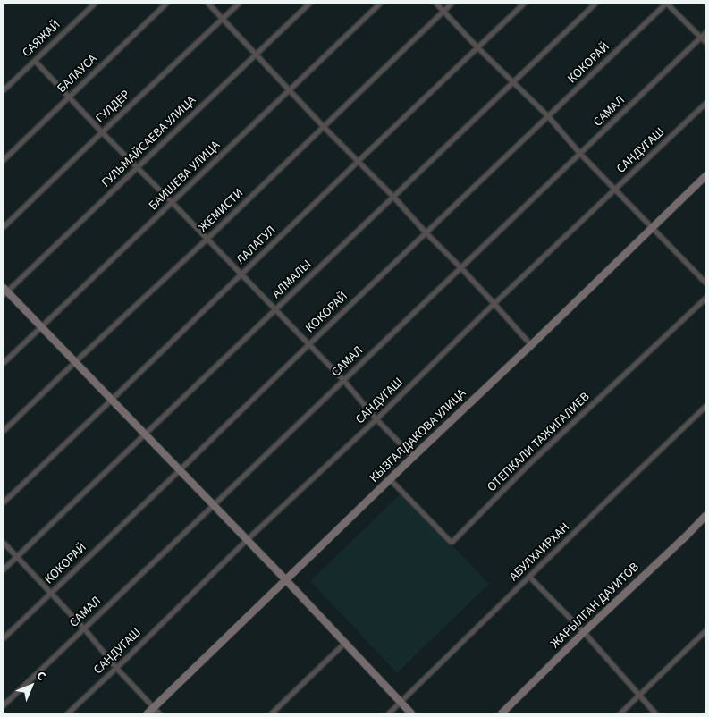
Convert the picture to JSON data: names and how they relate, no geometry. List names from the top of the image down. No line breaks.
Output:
{"streets":{"street":["САЯЖАЙ","КОКОРАЙ","БАЛАУСА","ГУЛДЕР","САМАЛ","ГУЛЬМАЙСАЕВА УЛИЦА","САНДУГАШ","БАИШЕВА УЛИЦА","ЖЕМИСТИ","ЛАЛАГУЛ","АЛМАЛЫ","КЫЗГАЛДАКОВА УЛИЦА","ОТЕПКАЛИ ТАЖИГАЛИЕВ","АБУЛХАИРХАН","ЖАРЫЛГАН ДАУИТОВ"]},"crossings":[["КЫЗГАЛДАКОВА УЛИЦА","ОТЕПКАЛИ ТАЖИГАЛИЕВ"]],"north":"top right"}
